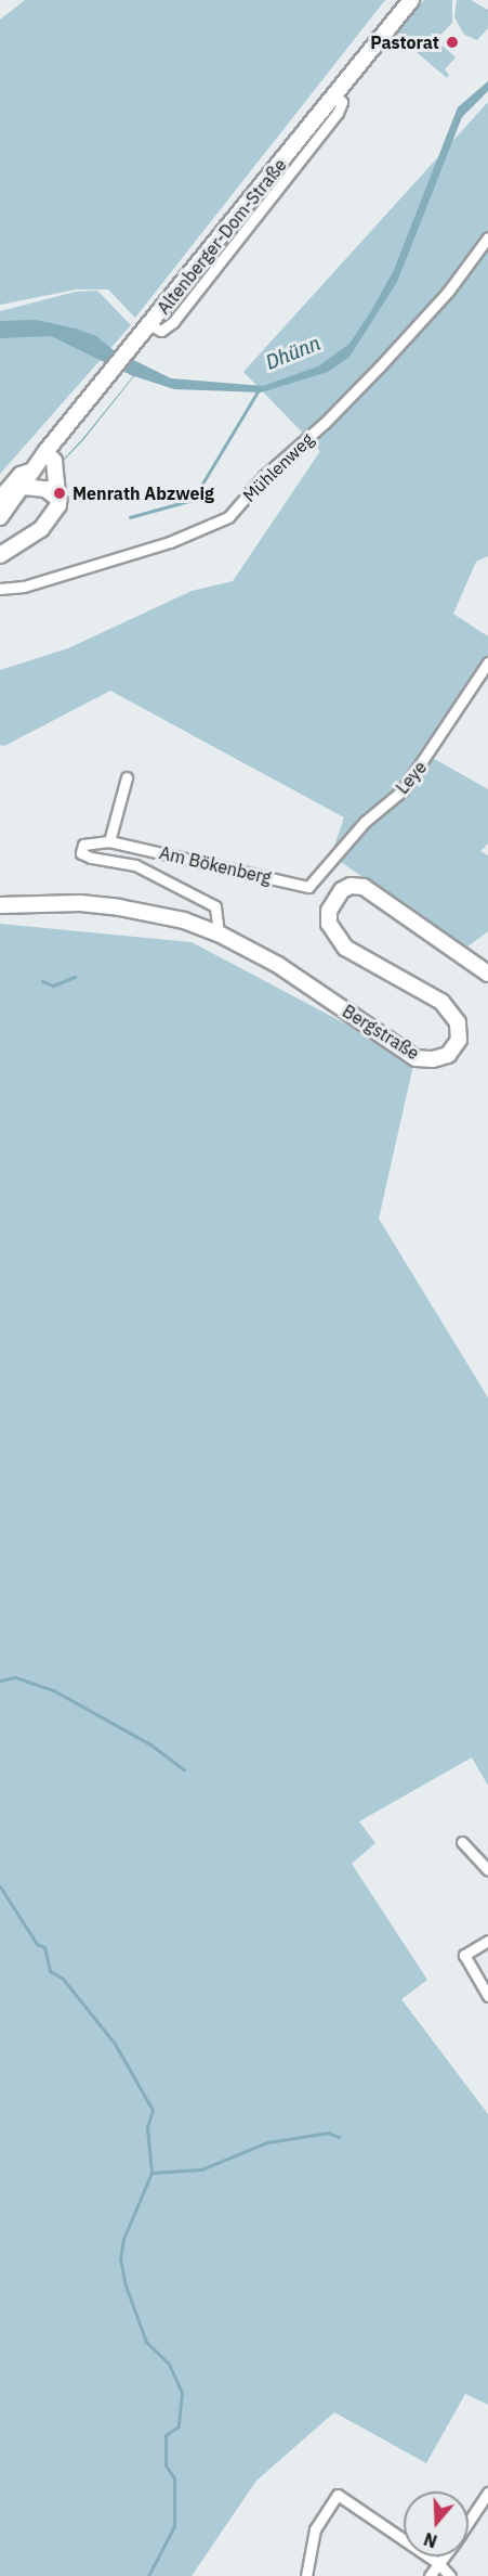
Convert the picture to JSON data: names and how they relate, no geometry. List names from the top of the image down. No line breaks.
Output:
{"streets":{"street":["Altenberger-Dom-Straße","Mühlenweg","Leye","Am Bökenberg","Bergstraße"]},"crossings":[["Leye","Am Bökenberg"],["Am Bökenberg","Bergstraße"]],"water":["Dhünn"],"places":["Pastorat","Menrath Abzweig"],"north":"bottom"}
